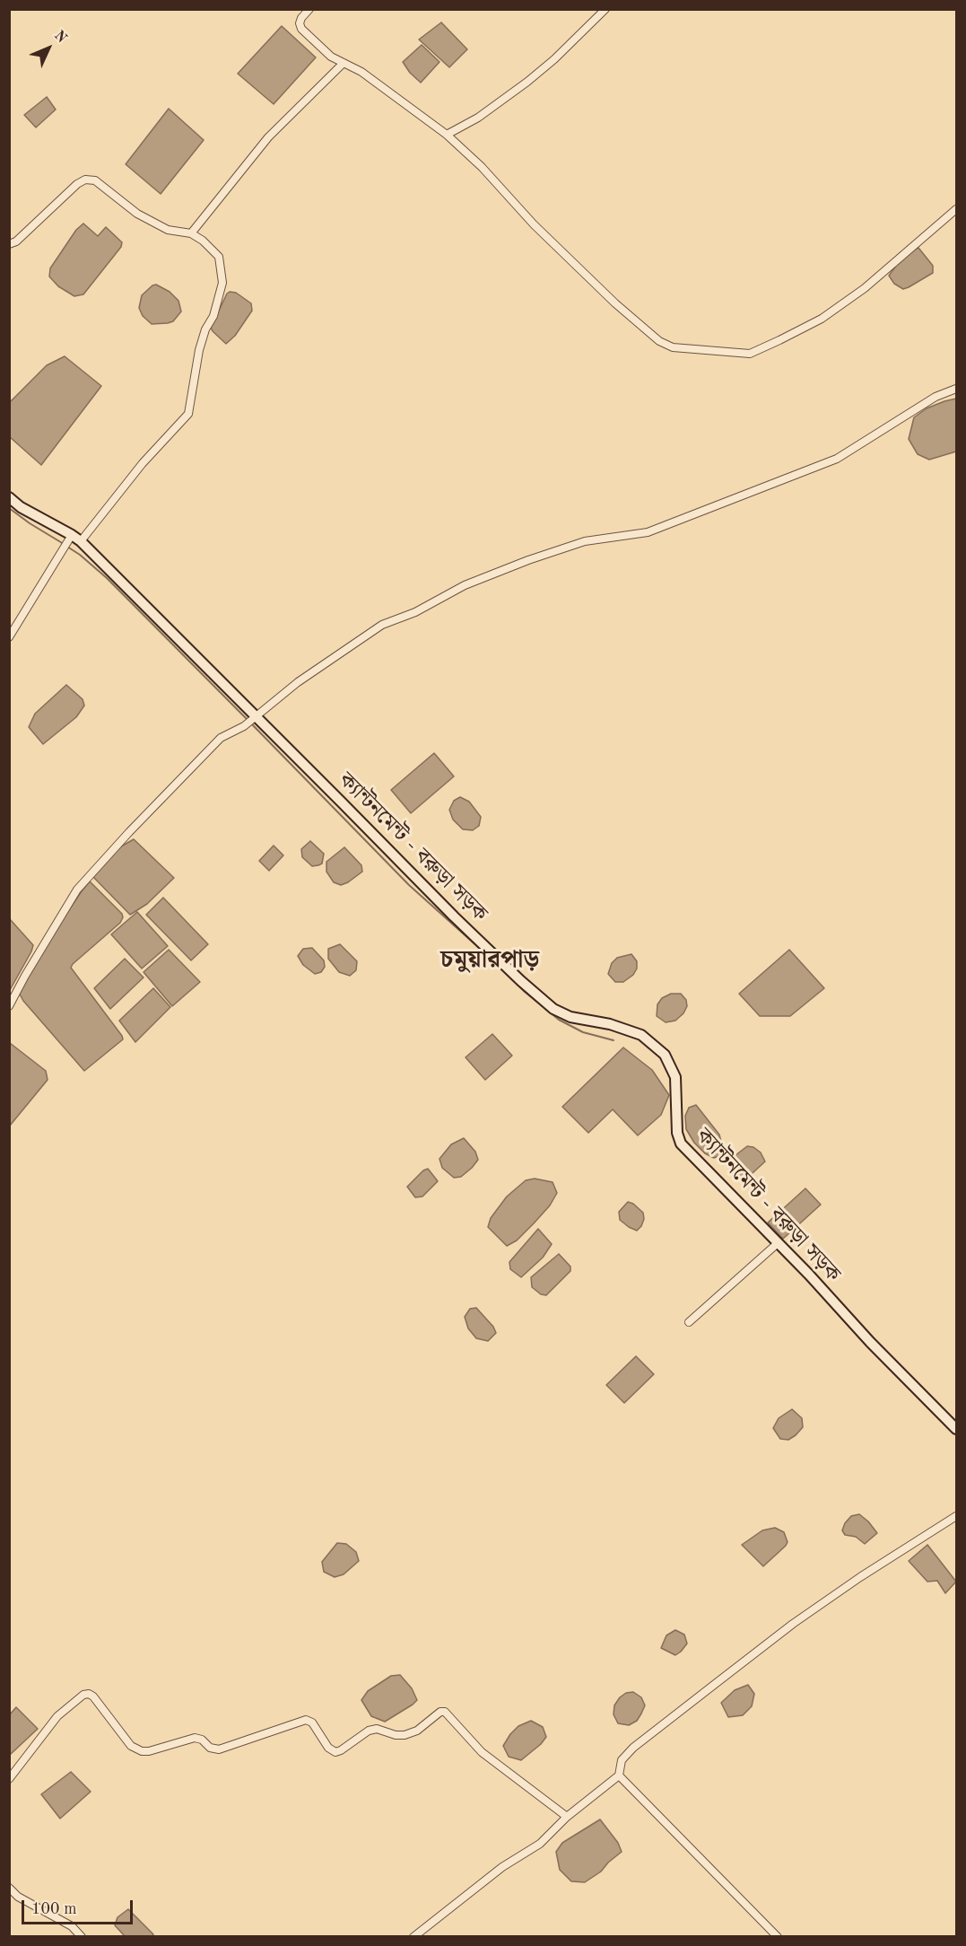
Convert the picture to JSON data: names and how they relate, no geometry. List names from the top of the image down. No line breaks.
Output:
{"streets":{"main road":["ক্যান্টনমেন্ট - বরুড়া সড়ক"]},"districts":["চমুয়ারপাড়"],"scale_bar":"100 m","north":"top right"}
